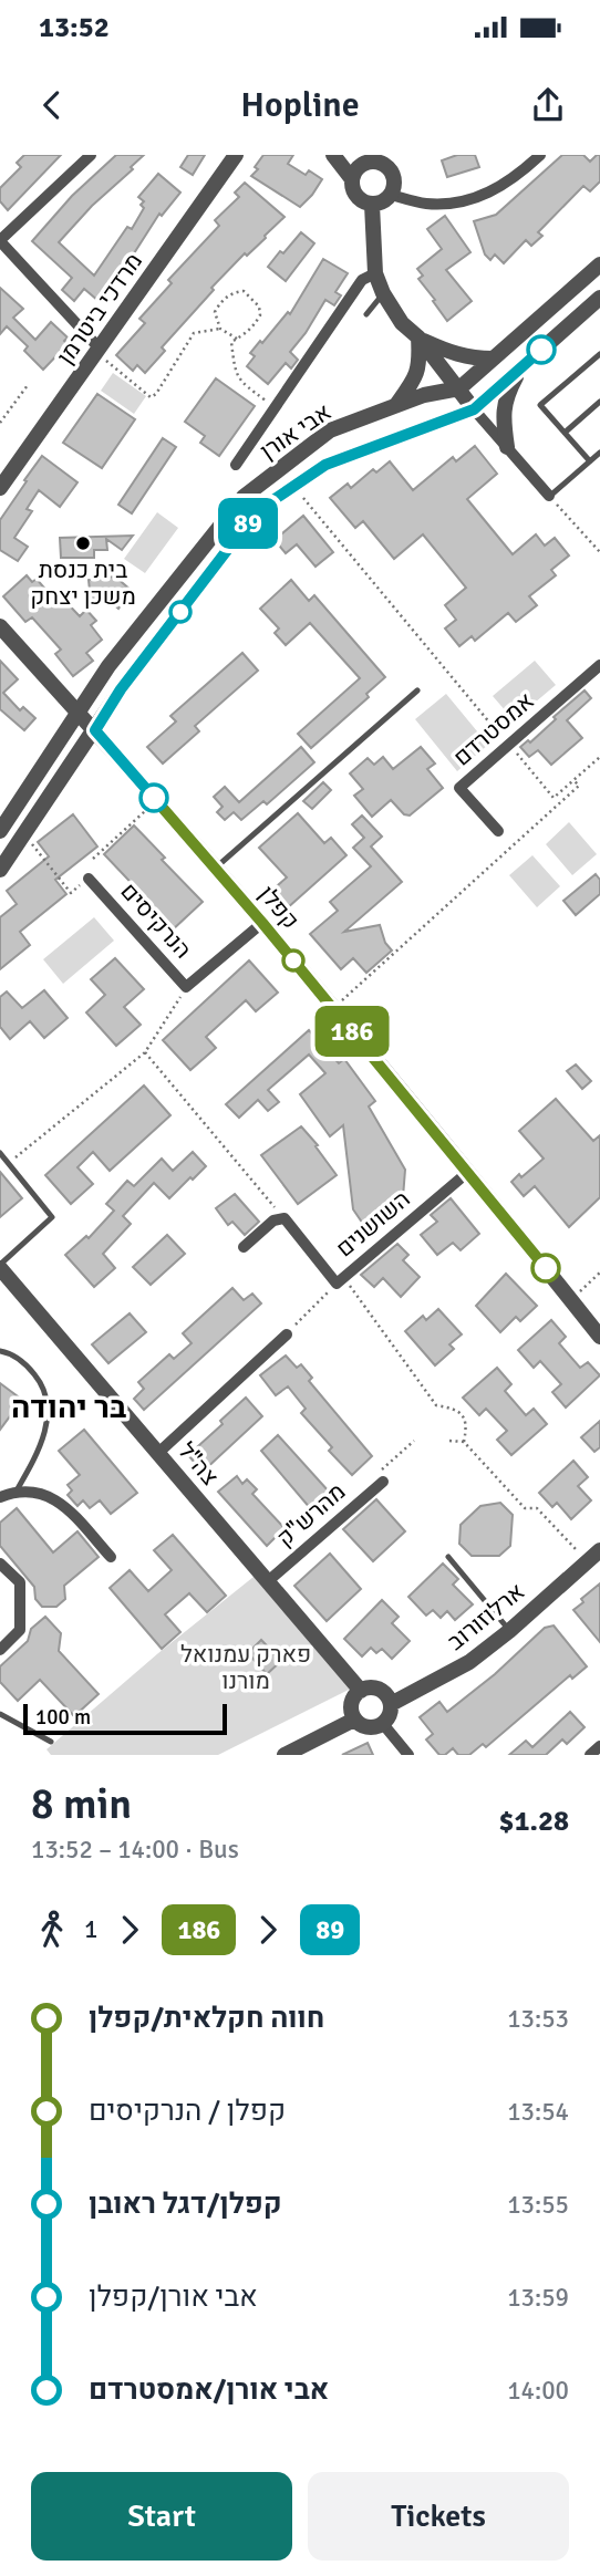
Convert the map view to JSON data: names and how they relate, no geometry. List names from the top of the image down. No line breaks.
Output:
{"streets":{"street":["מרדכי ביטרמן","אבי אורן","אמסטרדם","קפלן","הנרקיסים","השושנים","צה\"ל","מהרש\"ק","ארלוזורוב"]},"crossings":[["אבי אורן","קפלן"],["קפלן","הנרקיסים"],["קפלן","השושנים"],["צה\"ל","מהרש\"ק"],["צה\"ל","ארלוזורוב"]],"districts":["בר יהודה"],"parks":["פארק עמנואל מורנו"],"places":["בית כנסת משכן יצחק"],"lines":["bus line 89","bus line 186"],"scale_bar":"100 m","page":{"status":"13:52","header":"Hopline","on_map":["186","89"],"scale":"100 m","heading":["8 min","13:52 – 14:00 · Bus","$1.28"],"legs":["1","186","89"],"list":[{"name":"חווה חקלאית/קפלן","value":"13:53"},{"name":"קפלן / הנרקיסים","value":"13:54"},{"name":"קפלן/דגל ראובן","value":"13:55"},{"name":"אבי אורן/קפלן","value":"13:59"},{"name":"אבי אורן/אמסטרדם","value":"14:00"}],"buttons":["Start","Tickets"]}}
